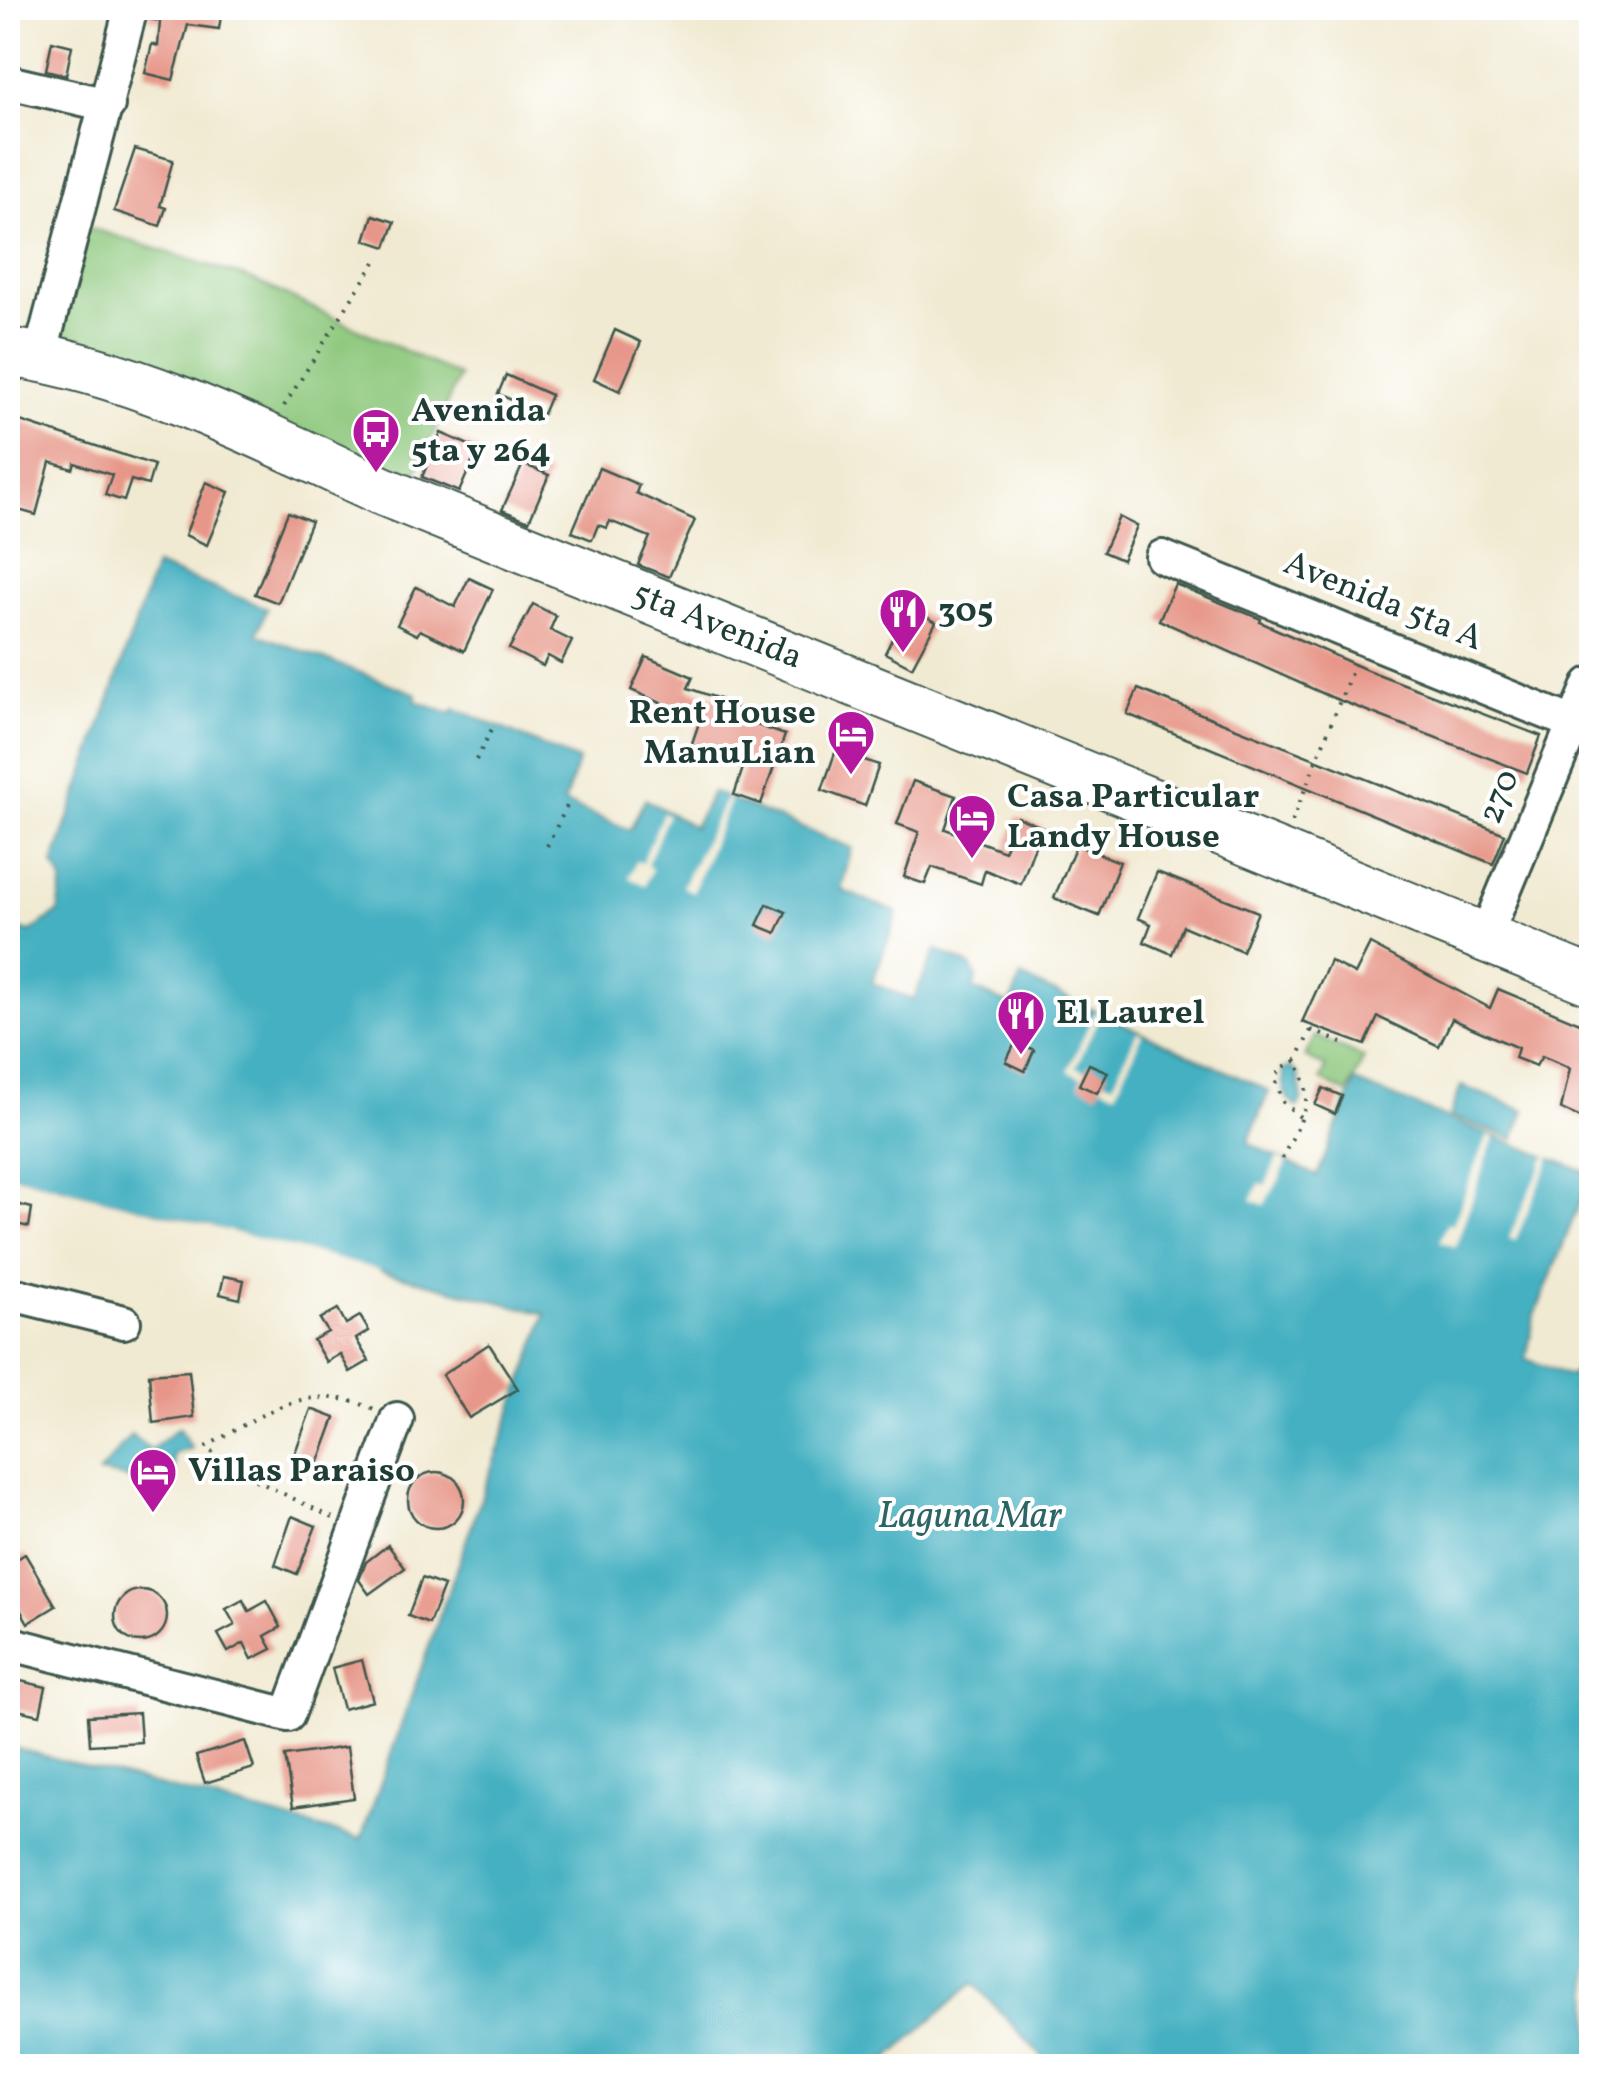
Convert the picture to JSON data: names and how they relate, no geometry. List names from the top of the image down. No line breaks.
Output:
{"streets":{"highway":["5ta Avenida"],"street":["Avenida 5ta A","270"]},"crossings":[["Avenida 5ta A","270"],["5ta Avenida","270"]],"water":["Laguna Mar"],"places":{"bus stop":["Avenida 5ta y 264"],"restaurant":["305","El Laurel"],"hotel":["Rent House ManuLian","Casa Particular Landy House","Villas Paraiso"]}}
